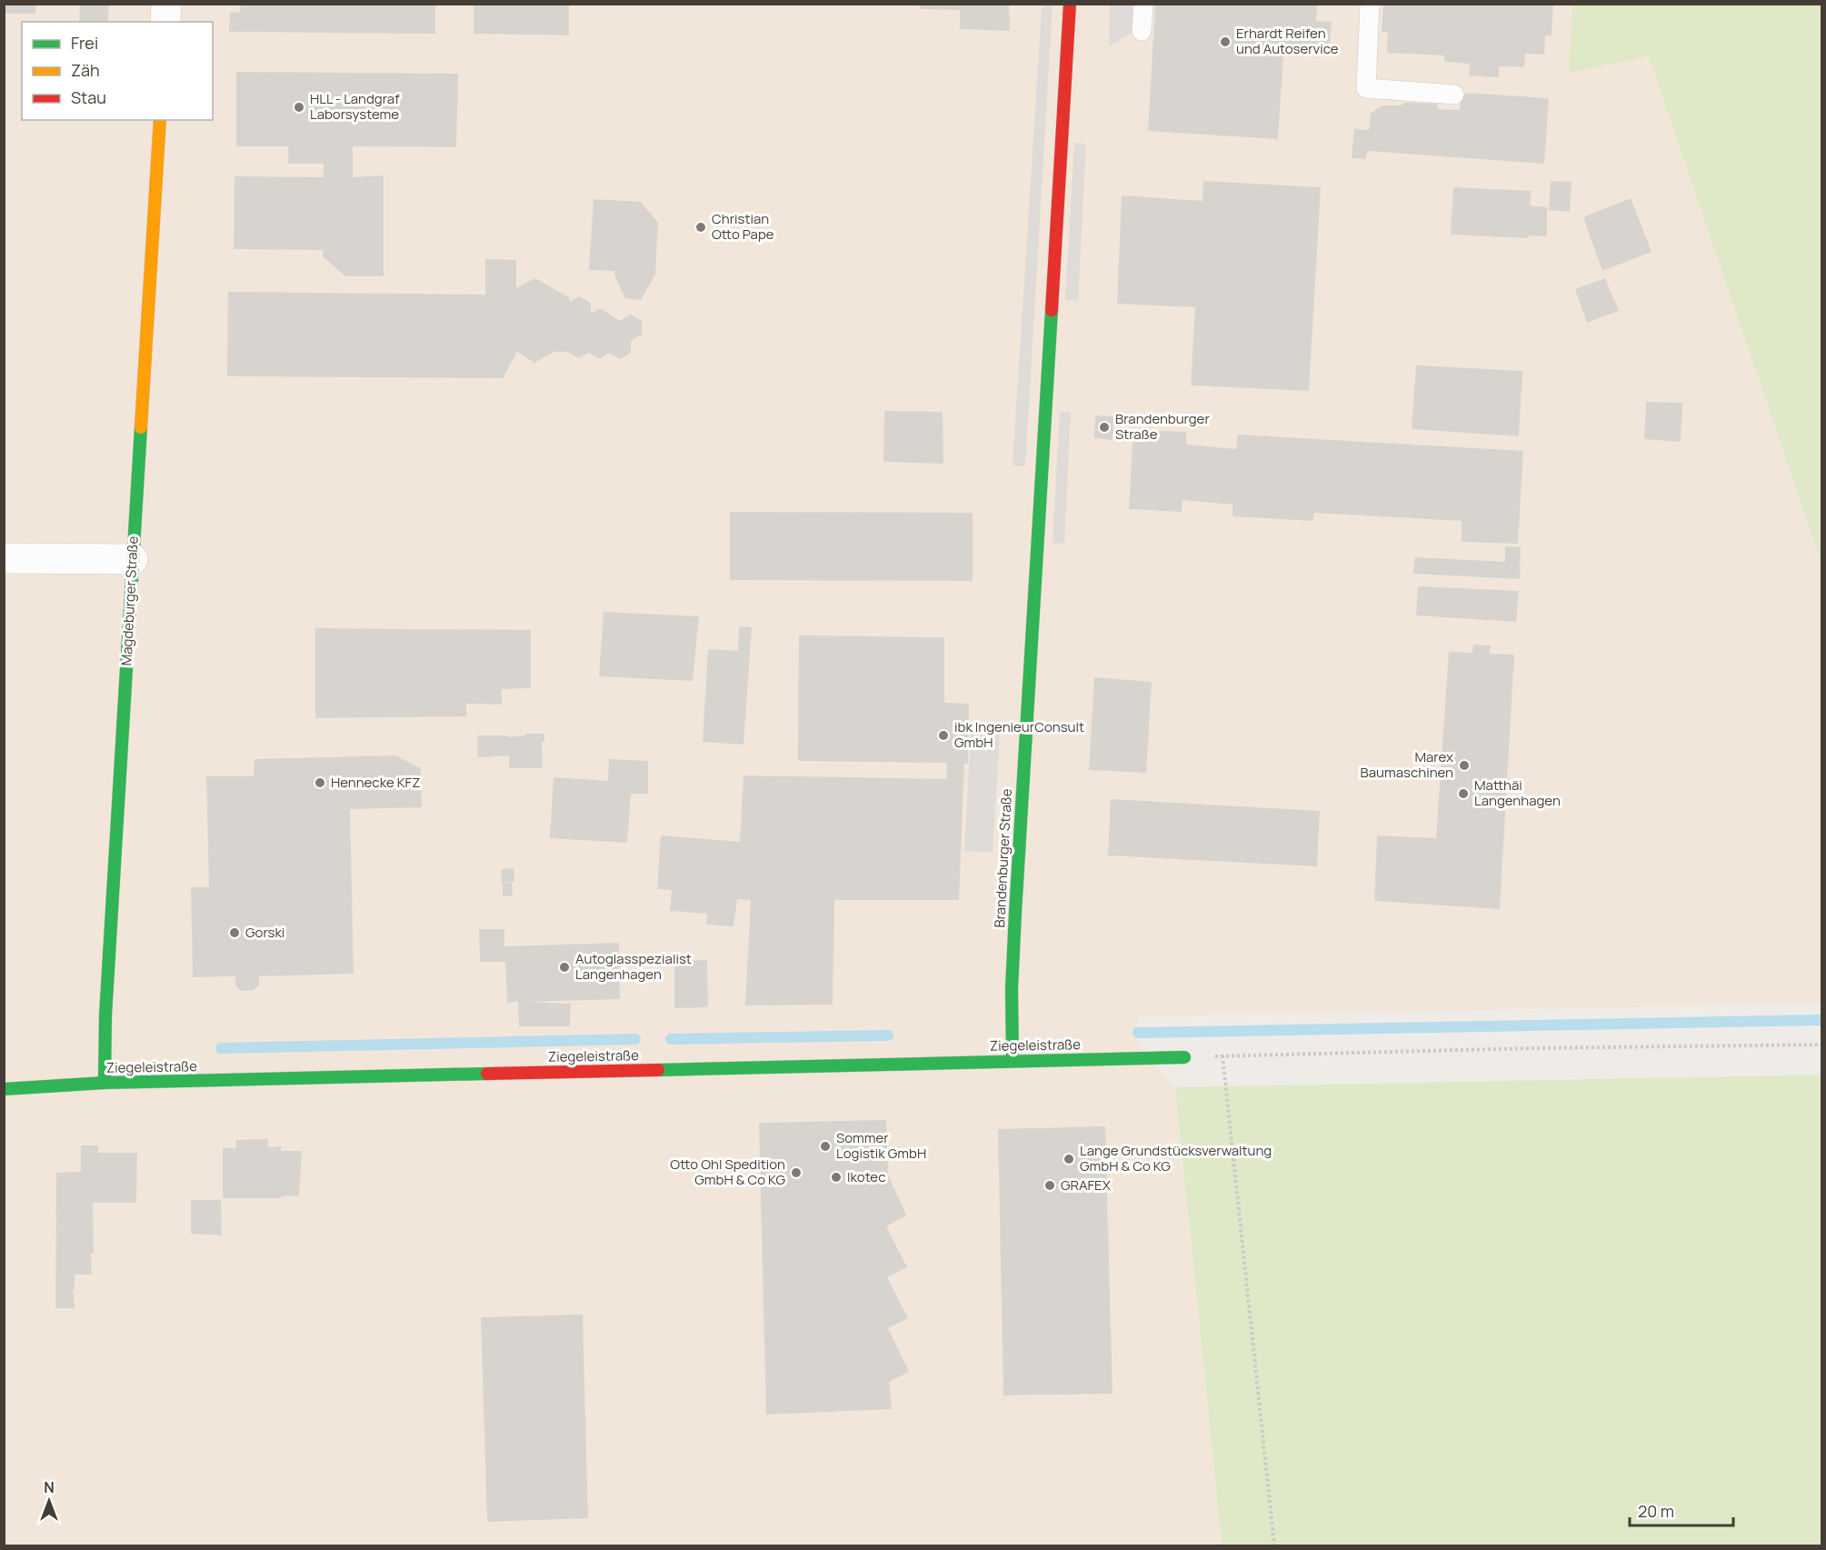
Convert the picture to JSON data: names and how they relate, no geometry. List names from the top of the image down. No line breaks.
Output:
{"streets":{"street":["Magdeburger Straße","Brandenburger Straße","Ziegeleistraße"]},"crossings":[["Magdeburger Straße","Ziegeleistraße"],["Brandenburger Straße","Ziegeleistraße"]],"places":["Erhardt Reifen und Autoservice","HLL - Landgraf Laborsysteme","Christian Otto Pape","Brandenburger Straße","ibk IngenieurConsult GmbH","Marex Baumaschinen","Hennecke KFZ","Matthäi Langenhagen","Gorski","Autoglasspezialist Langenhagen","Sommer Logistik GmbH","Lange Grundstücksverwaltung GmbH & Co KG","Otto Ohl Spedition GmbH & Co KG","Ikotec","GRAFEX"],"legend":["Frei","Zäh","Stau"],"scale_bar":"20 m","north":"top"}
